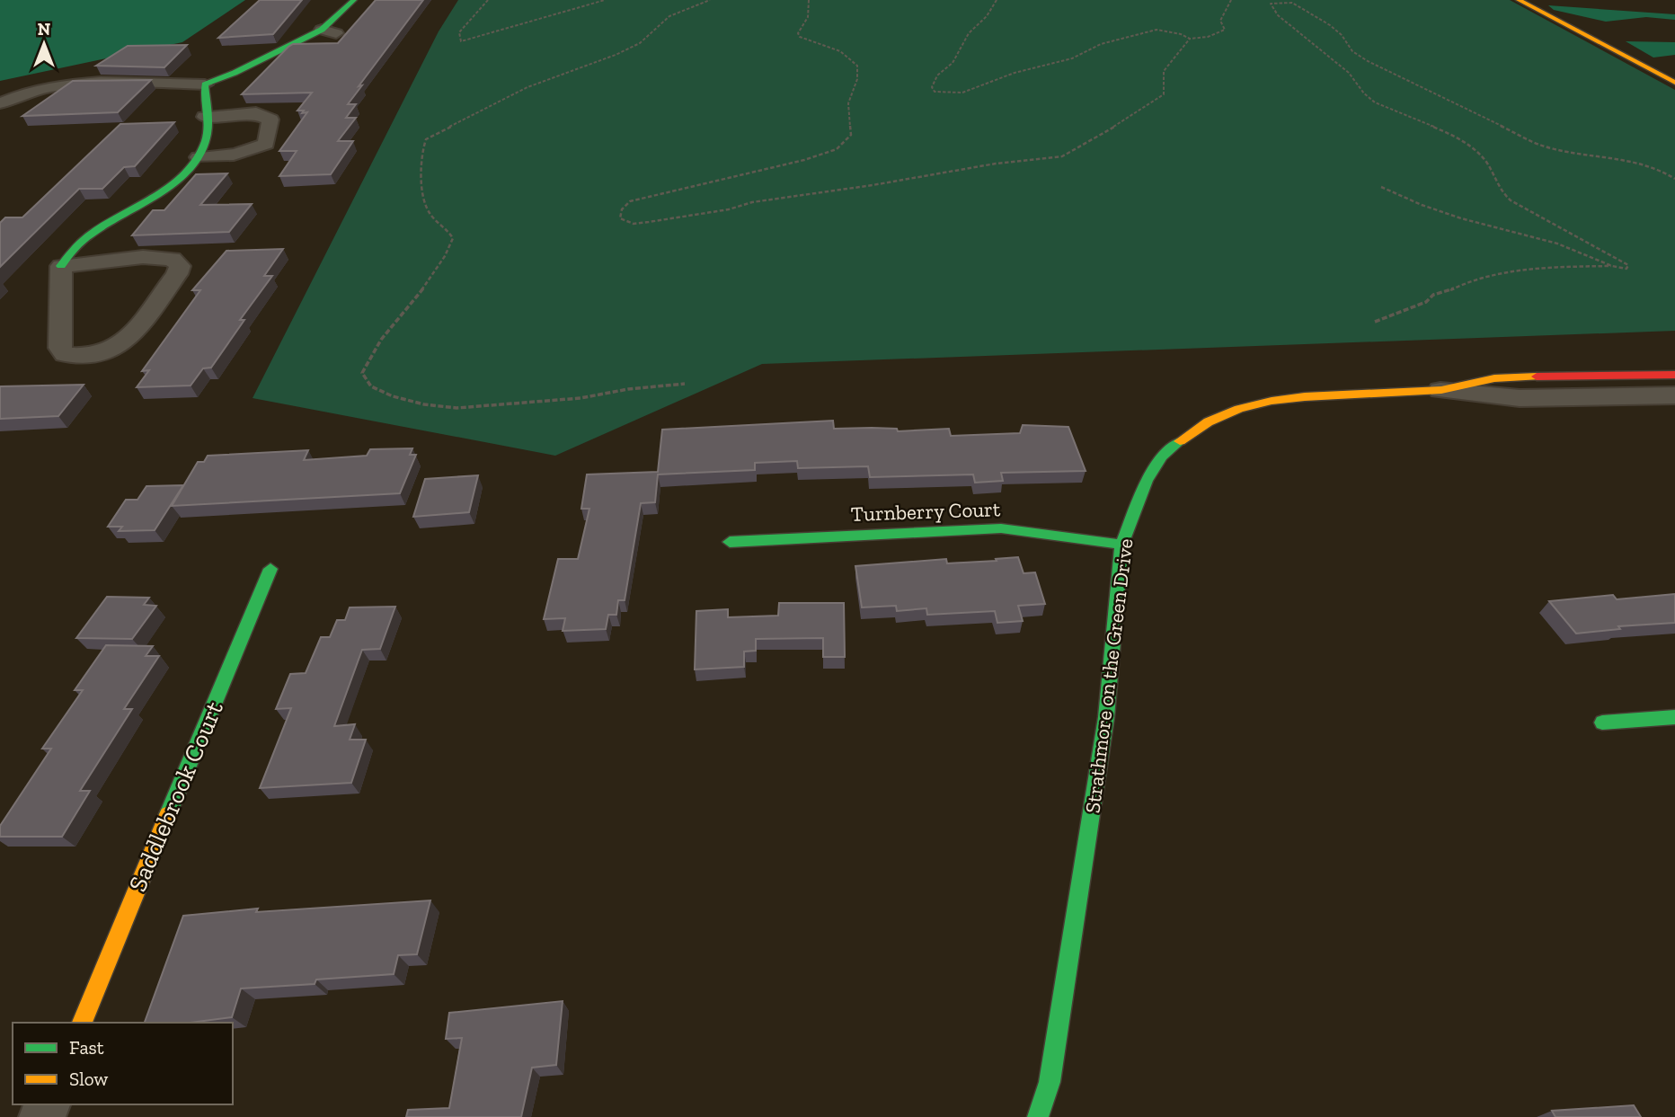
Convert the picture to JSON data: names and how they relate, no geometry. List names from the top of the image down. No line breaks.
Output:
{"streets":{"street":["Turnberry Court","Strathmore on the Green Drive","Saddlebrook Court"]},"crossings":[["Turnberry Court","Strathmore on the Green Drive"]],"legend":["Fast","Slow"],"north":"top"}
